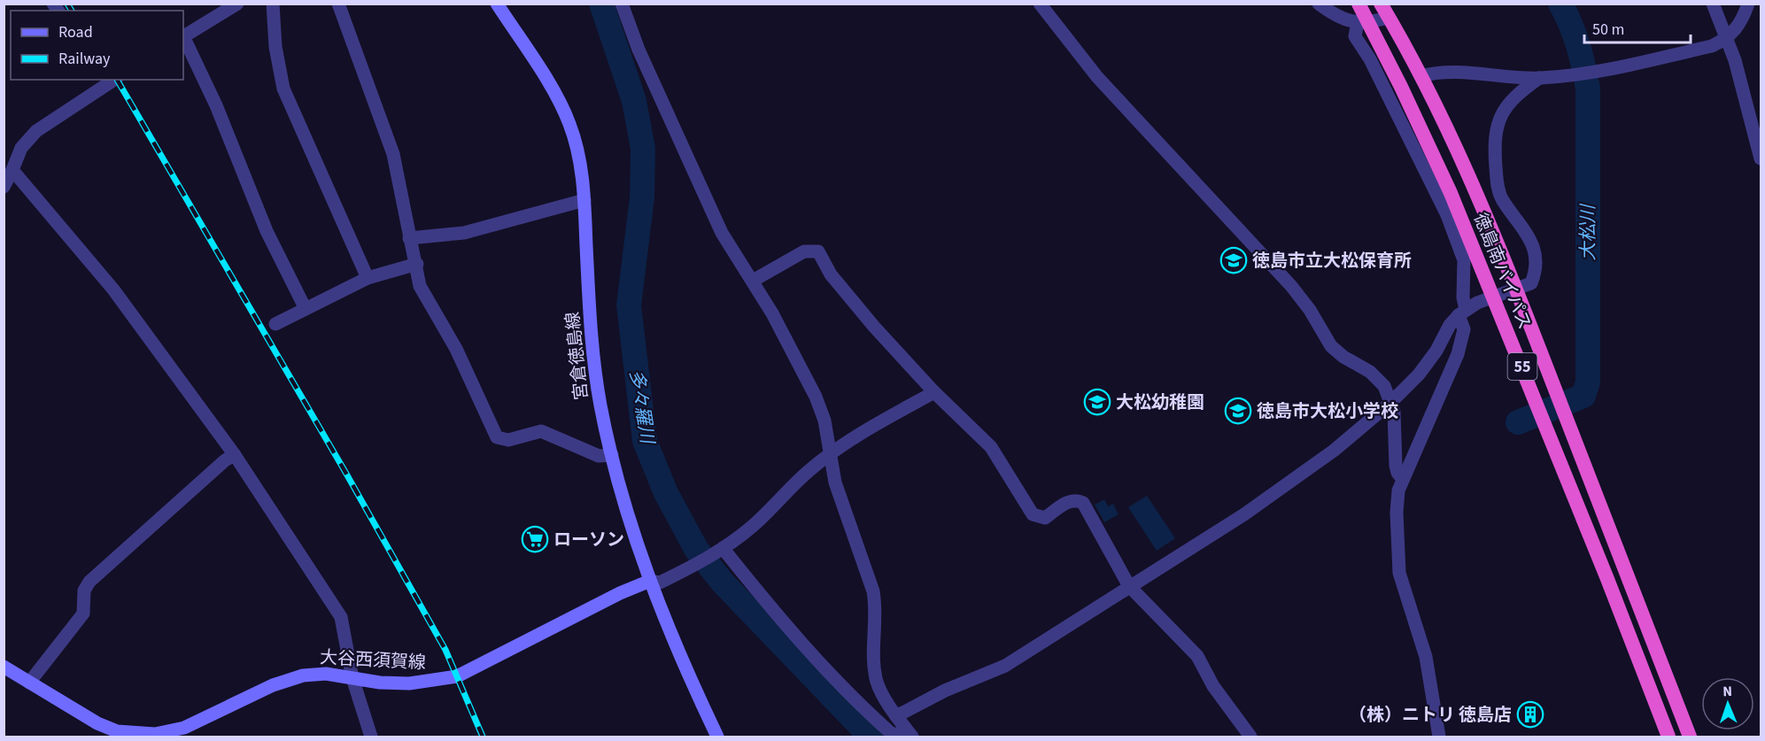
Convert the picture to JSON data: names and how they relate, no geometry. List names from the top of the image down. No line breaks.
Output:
{"streets":{"highway":["徳島南バイパス","55"],"main road":["宮倉徳島線","大谷西須賀線"]},"crossings":[["宮倉徳島線","大谷西須賀線"]],"water":["大松川","多々羅川"],"places":{"school or university":["徳島市立大松保育所","大松幼稚園","徳島市大松小学校"],"supermarket":["ローソン"],"building":["（株）ニトリ 徳島店"]},"legend":["Road","Railway"],"scale_bar":"50 m","north":"top"}
